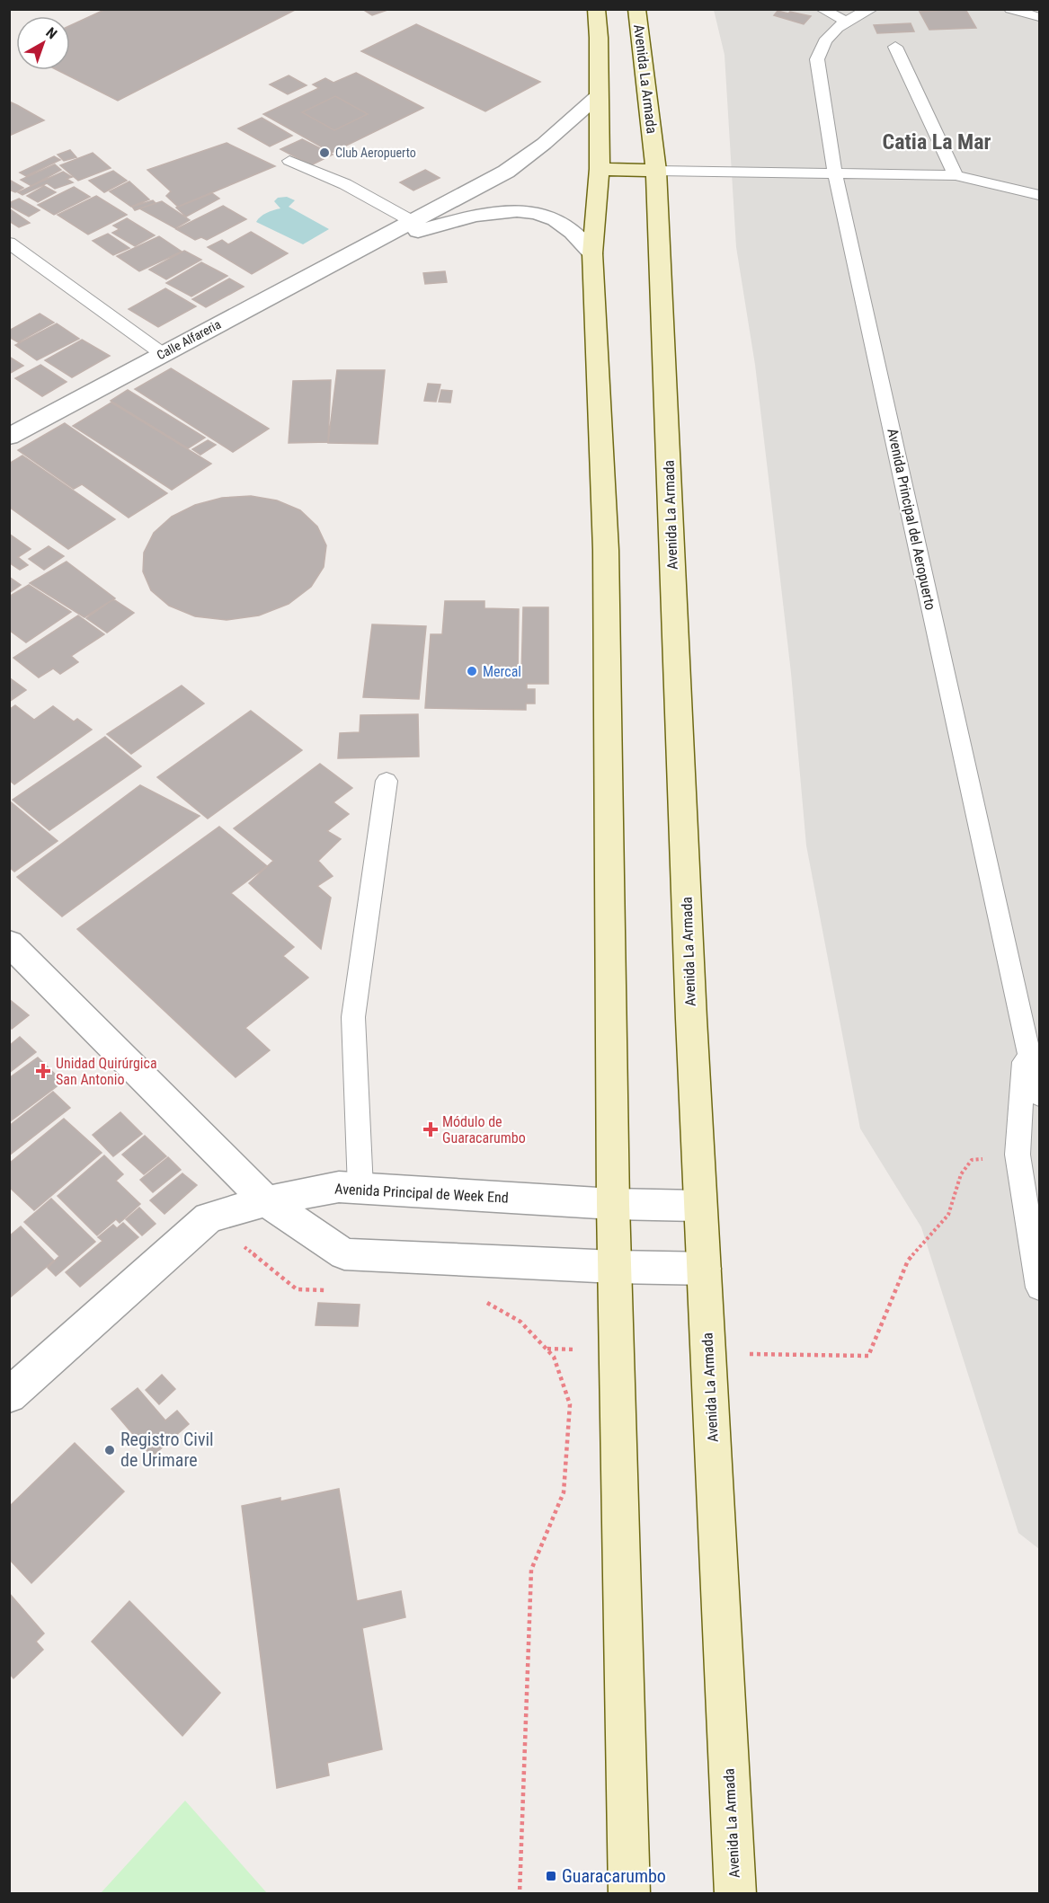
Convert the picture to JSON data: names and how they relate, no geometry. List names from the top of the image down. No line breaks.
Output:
{"streets":{"main road":["Avenida La Armada"],"street":["Calle Alfareria","Avenida Principal de Week End"],"lane":["Avenida Principal del Aeropuerto"]},"crossings":[["Avenida La Armada","Avenida Principal de Week End"]],"districts":["Catia La Mar"],"places":{"other":["Club Aeropuerto","Mercal","Registro Civil de Urimare"],"health":["Unidad Quirúrgica San Antonio","Módulo de Guaracarumbo"],"transit":["Guaracarumbo"]},"north":"top right"}
